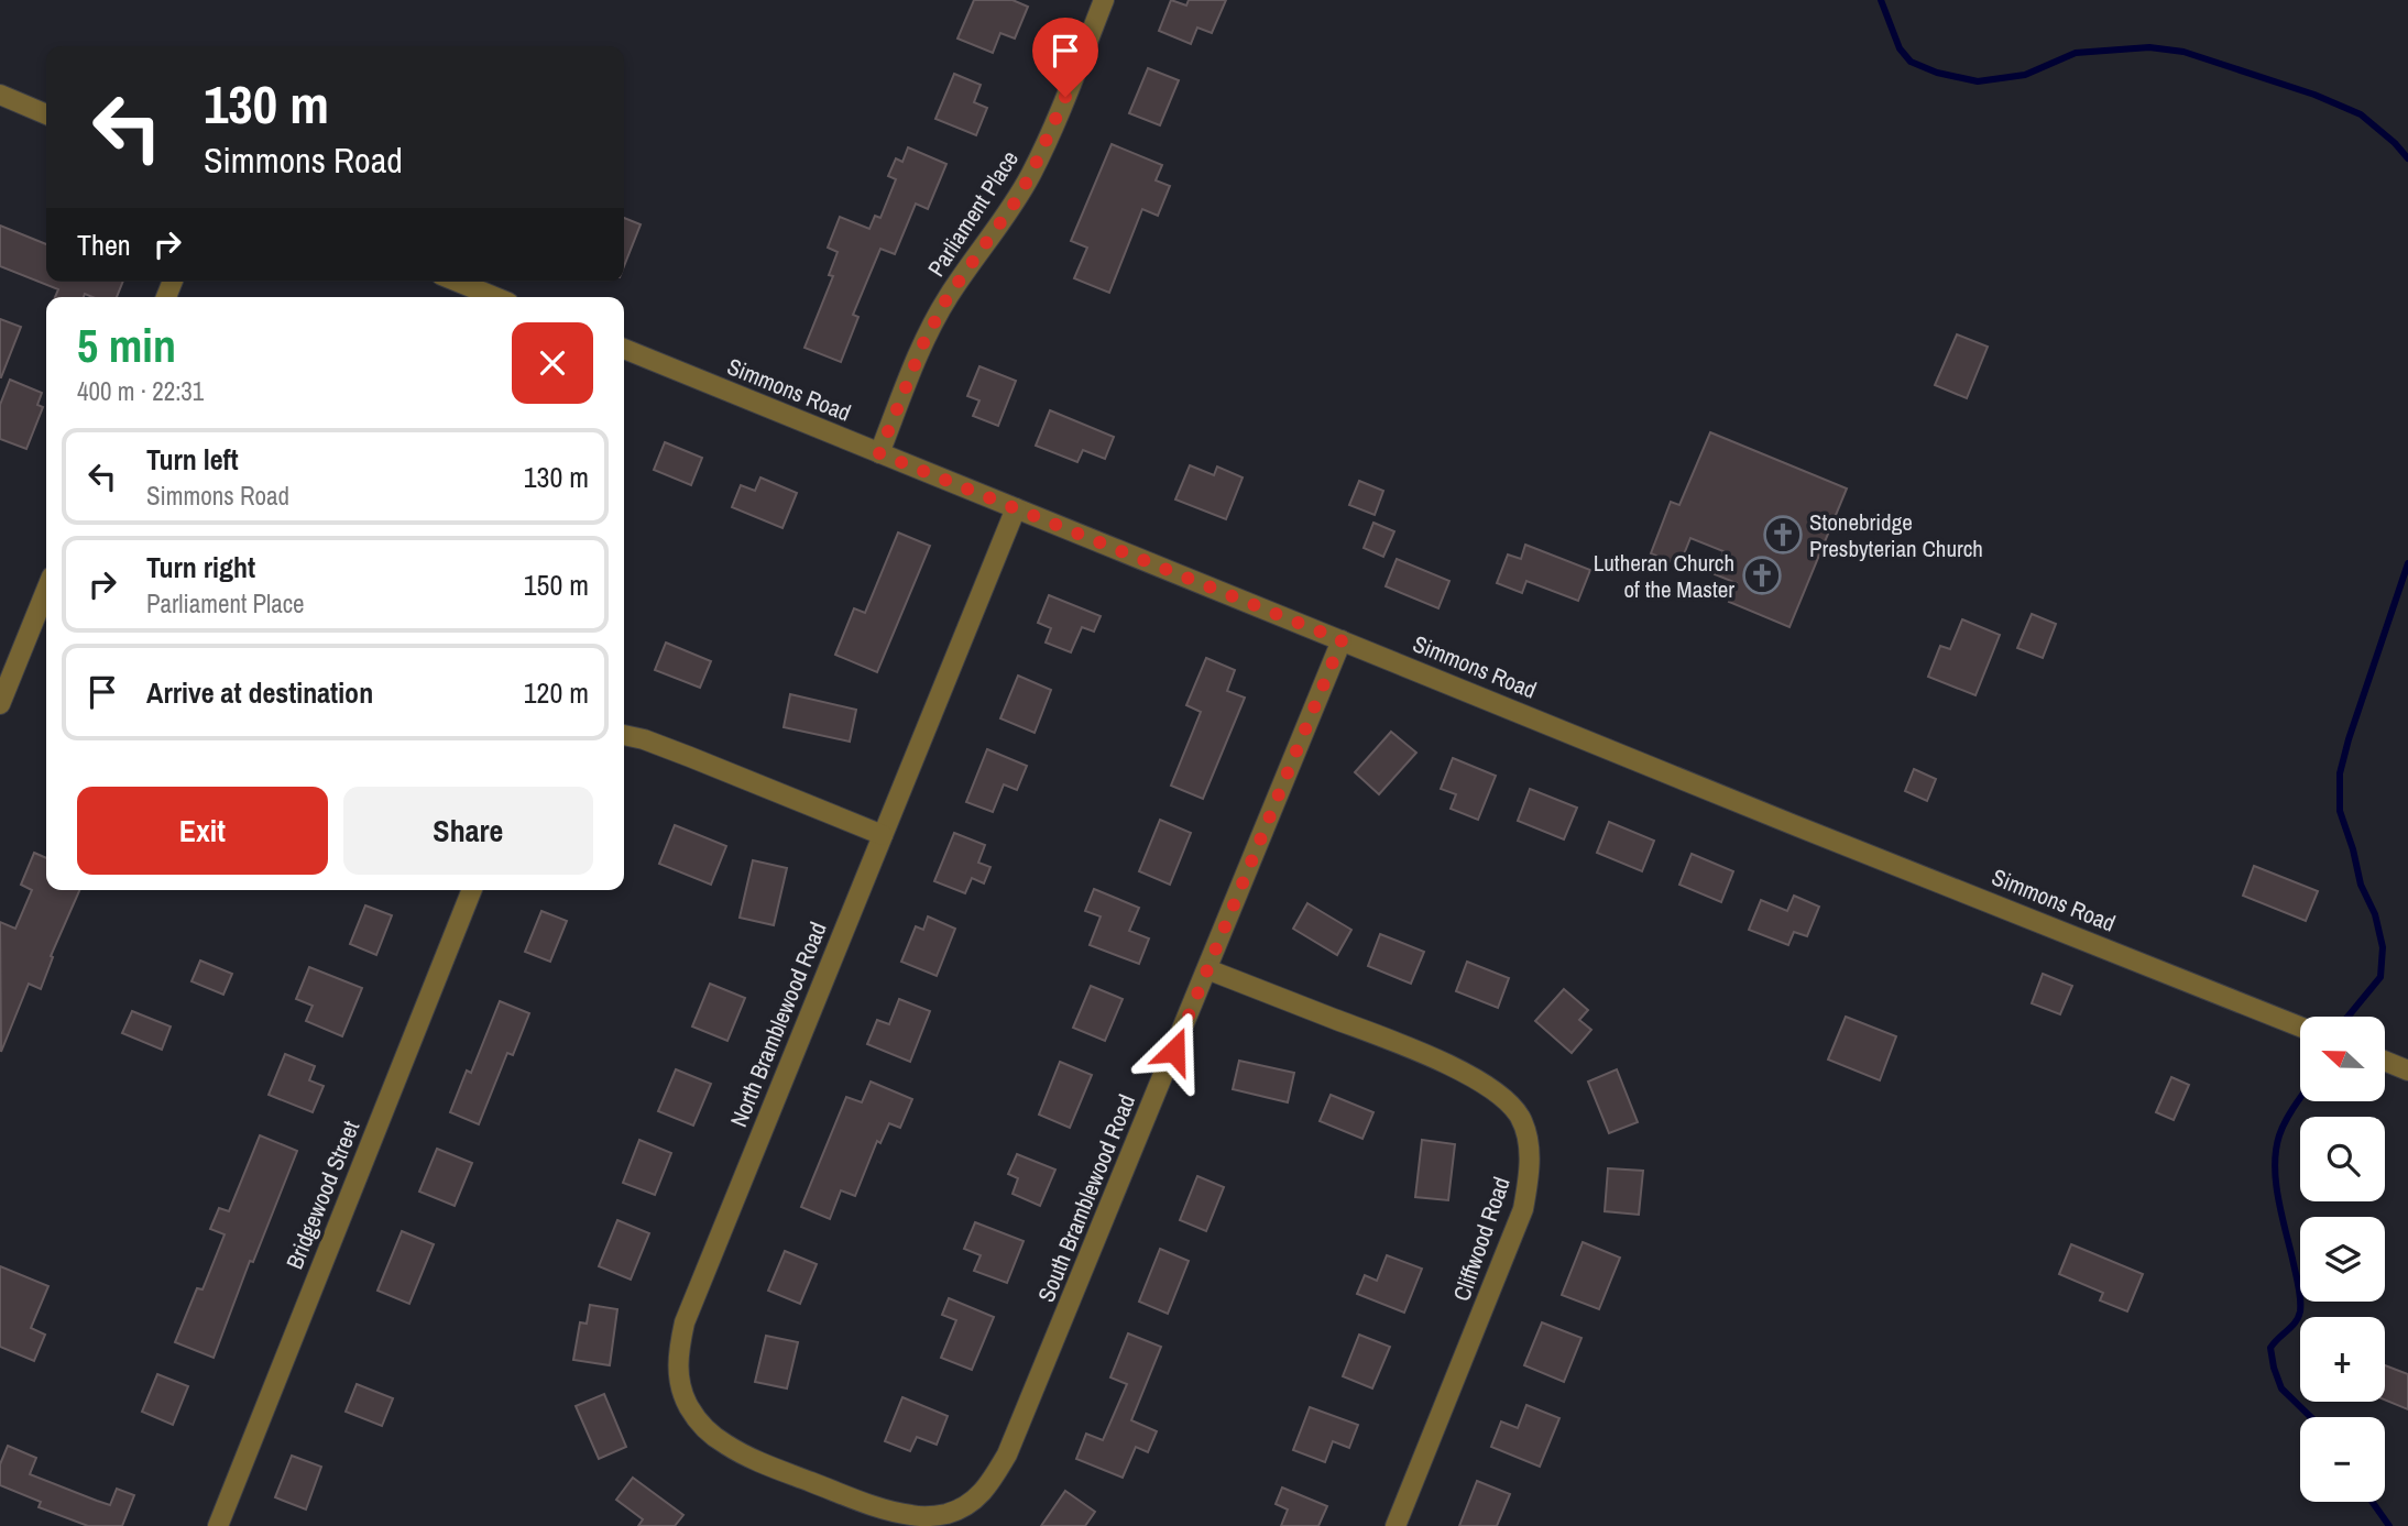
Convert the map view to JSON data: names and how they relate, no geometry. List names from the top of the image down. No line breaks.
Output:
{"streets":{"street":["Parliament Place","Simmons Road","North Bramblewood Road","Bridgewood Street","South Bramblewood Road","Cliffwood Road"]},"crossings":[["Parliament Place","Simmons Road"],["Simmons Road","North Bramblewood Road"],["Simmons Road","South Bramblewood Road"],["North Bramblewood Road","South Bramblewood Road"],["South Bramblewood Road","Cliffwood Road"]],"places":{"church":["Stonebridge Presbyterian Church","Lutheran Church of the Master"]},"north":"left","page":{"turn":["130 m","Simmons Road"],"then":"Then","heading":["5 min","400 m · 22:31"],"list":[{"name":"Turn left","note":"Simmons Road","value":"130 m"},{"name":"Turn right","note":"Parliament Place","value":"150 m"},{"name":"Arrive at destination","value":"120 m"}],"buttons":["Exit","Share"],"map_buttons":["+","−"]}}
